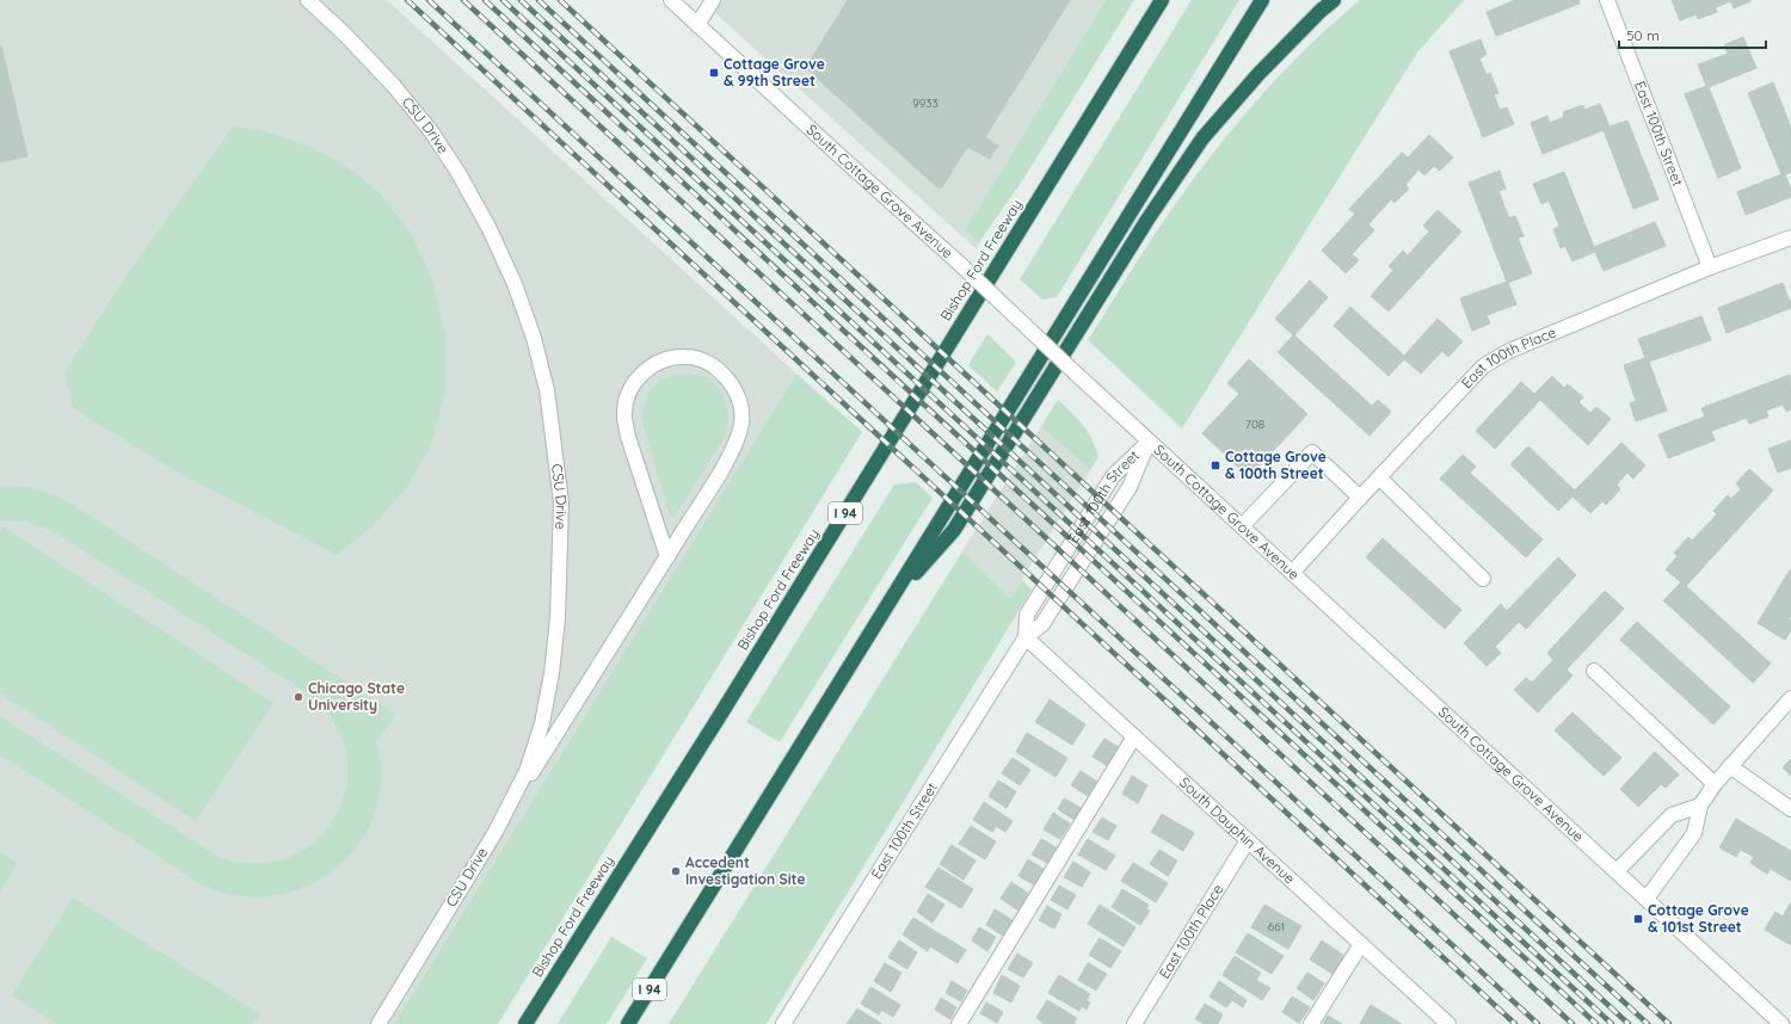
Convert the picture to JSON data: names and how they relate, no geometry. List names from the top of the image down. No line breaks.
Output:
{"streets":{"highway":["Bishop Ford Freeway","I 94"],"street":["CSU Drive","East 100th Street","South Cottage Grove Avenue","East 100th Place","South Dauphin Avenue"]},"crossings":[["East 100th Street","South Cottage Grove Avenue"],["East 100th Street","East 100th Place"],["East 100th Street","South Dauphin Avenue"],["South Cottage Grove Avenue","East 100th Place"],["East 100th Place","South Dauphin Avenue"]],"places":{"transit":["Cottage Grove & 99th Street","Cottage Grove & 100th Street","Cottage Grove & 101st Street"],"other":["Chicago State University","Accedent Investigation Site"]},"house_numbers":["9933","708","661"],"scale_bar":"50 m"}
